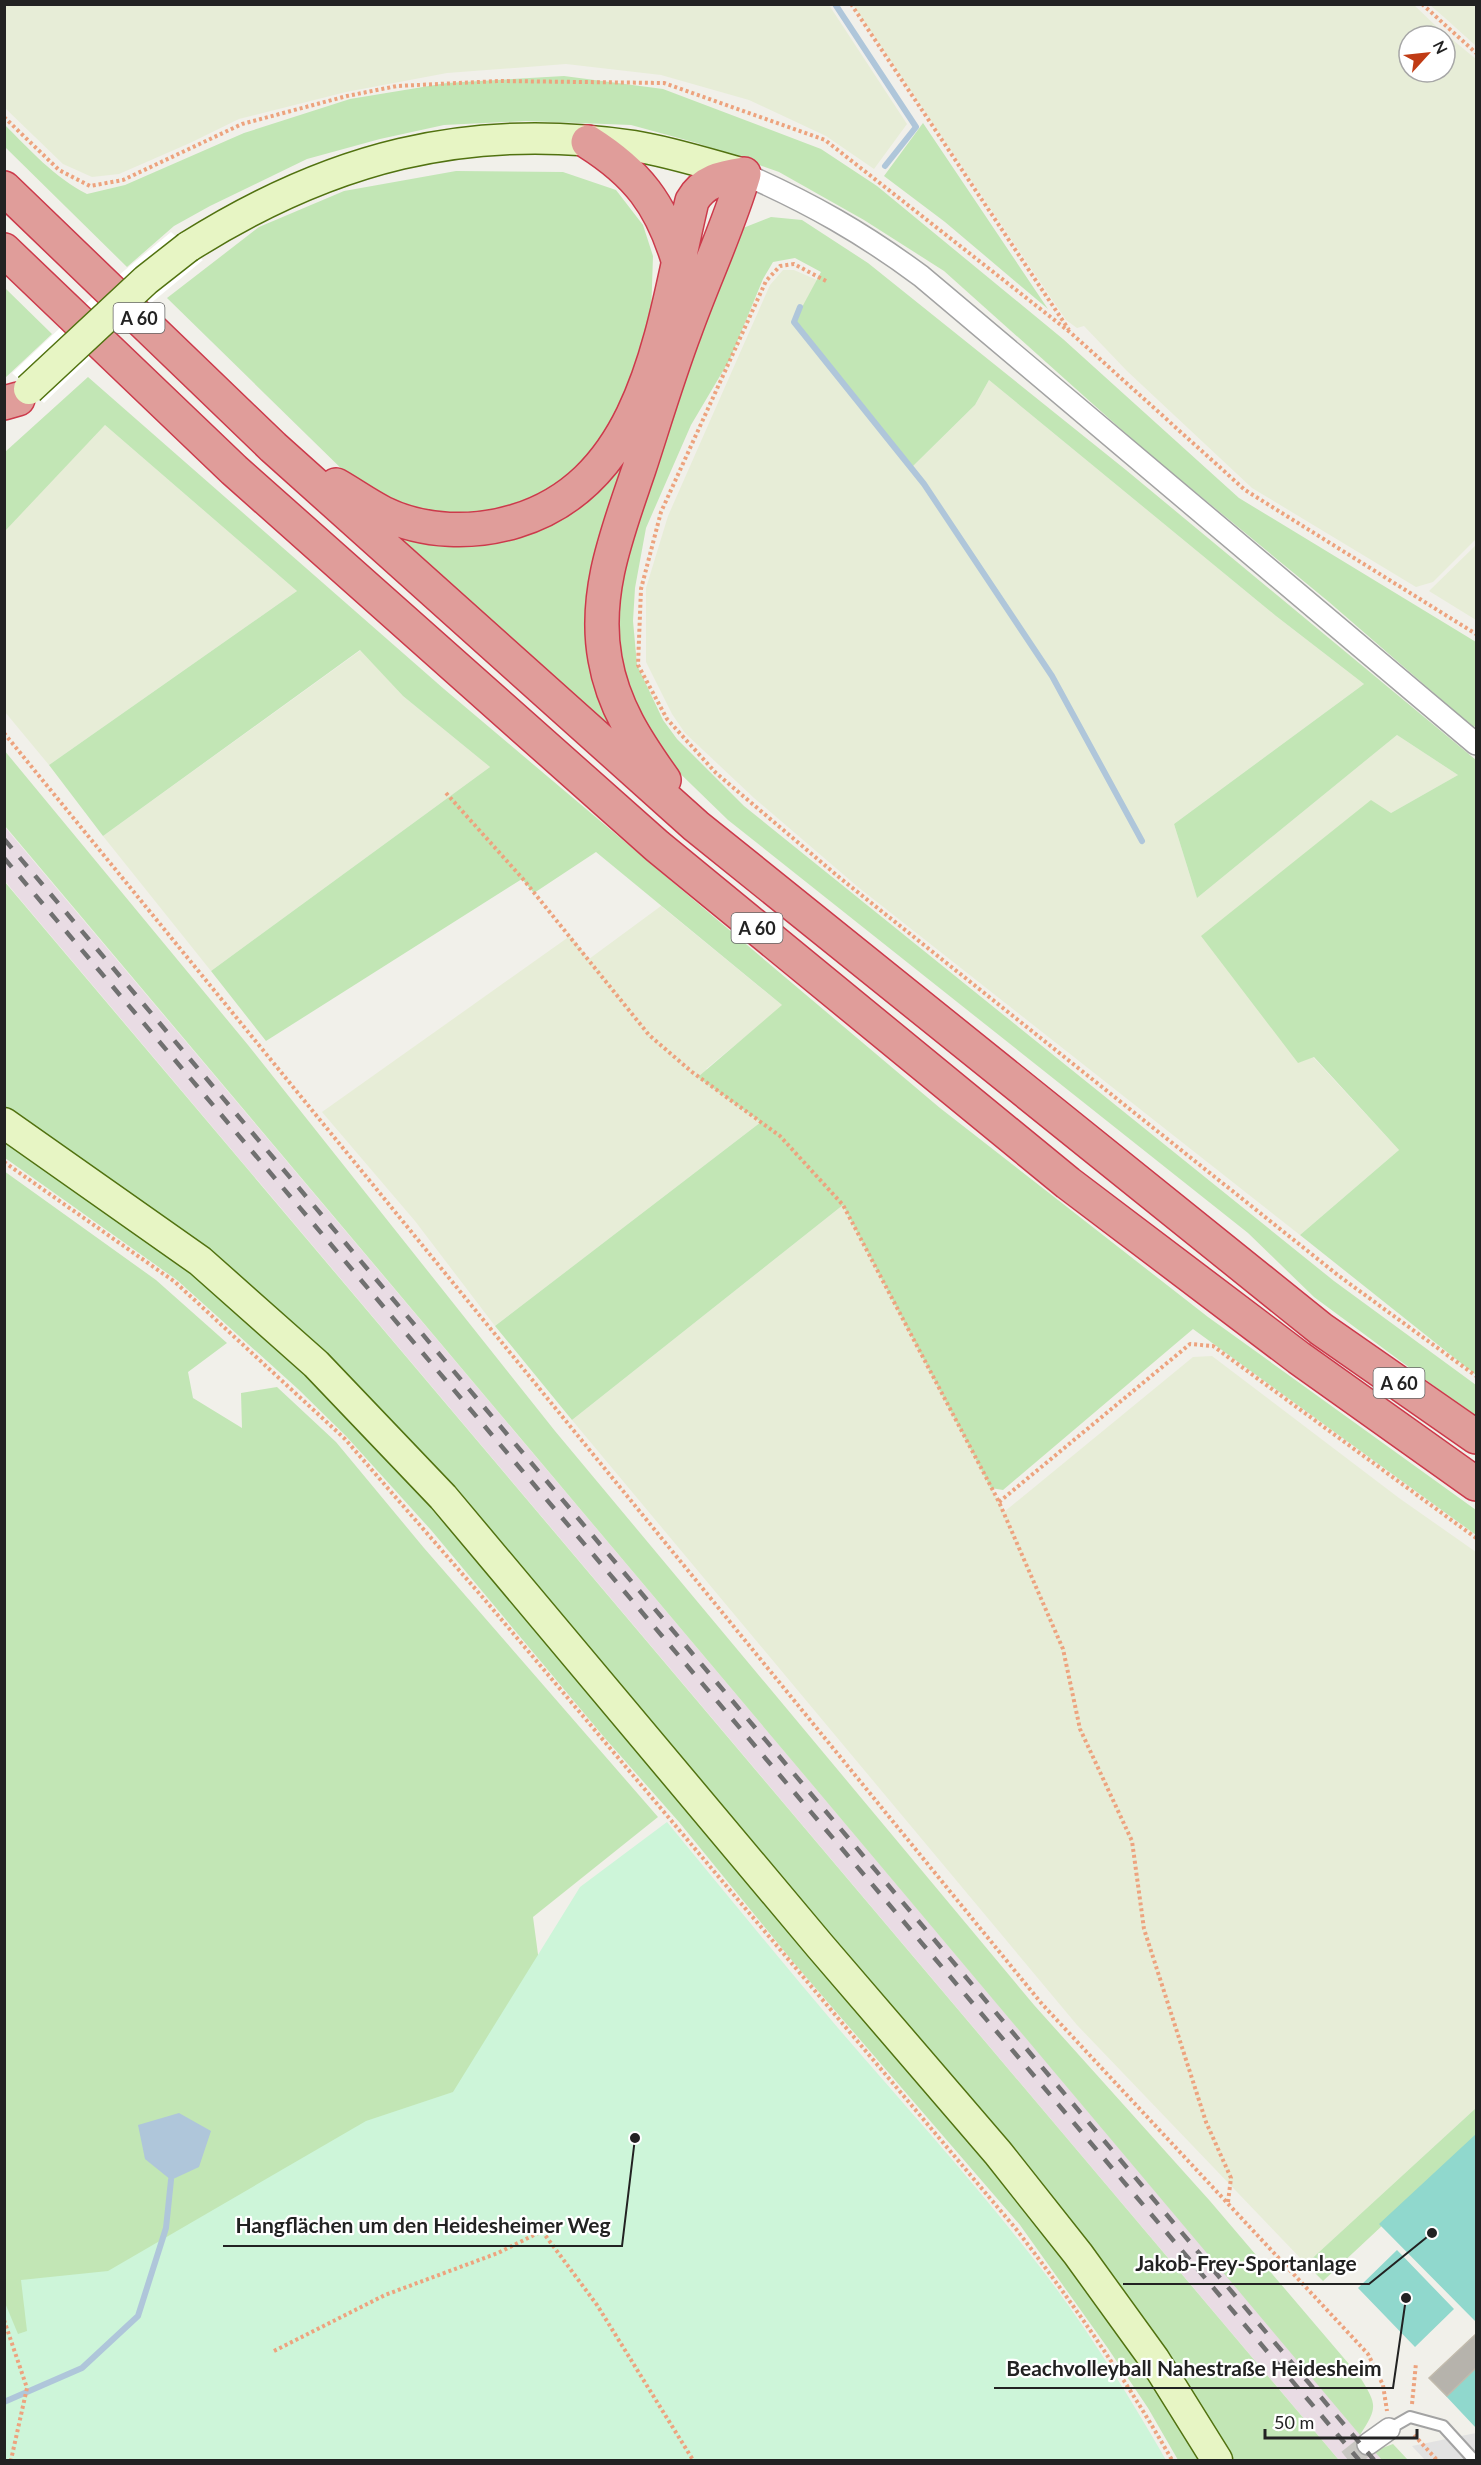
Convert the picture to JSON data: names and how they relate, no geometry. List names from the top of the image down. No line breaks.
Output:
{"streets":{"highway":["A 60"]},"places":["Hangflächen um den Heidesheimer Weg","Jakob-Frey-Sportanlage","Beachvolleyball Nahestraße Heidesheim"],"scale_bar":"50 m","north":"top right"}
